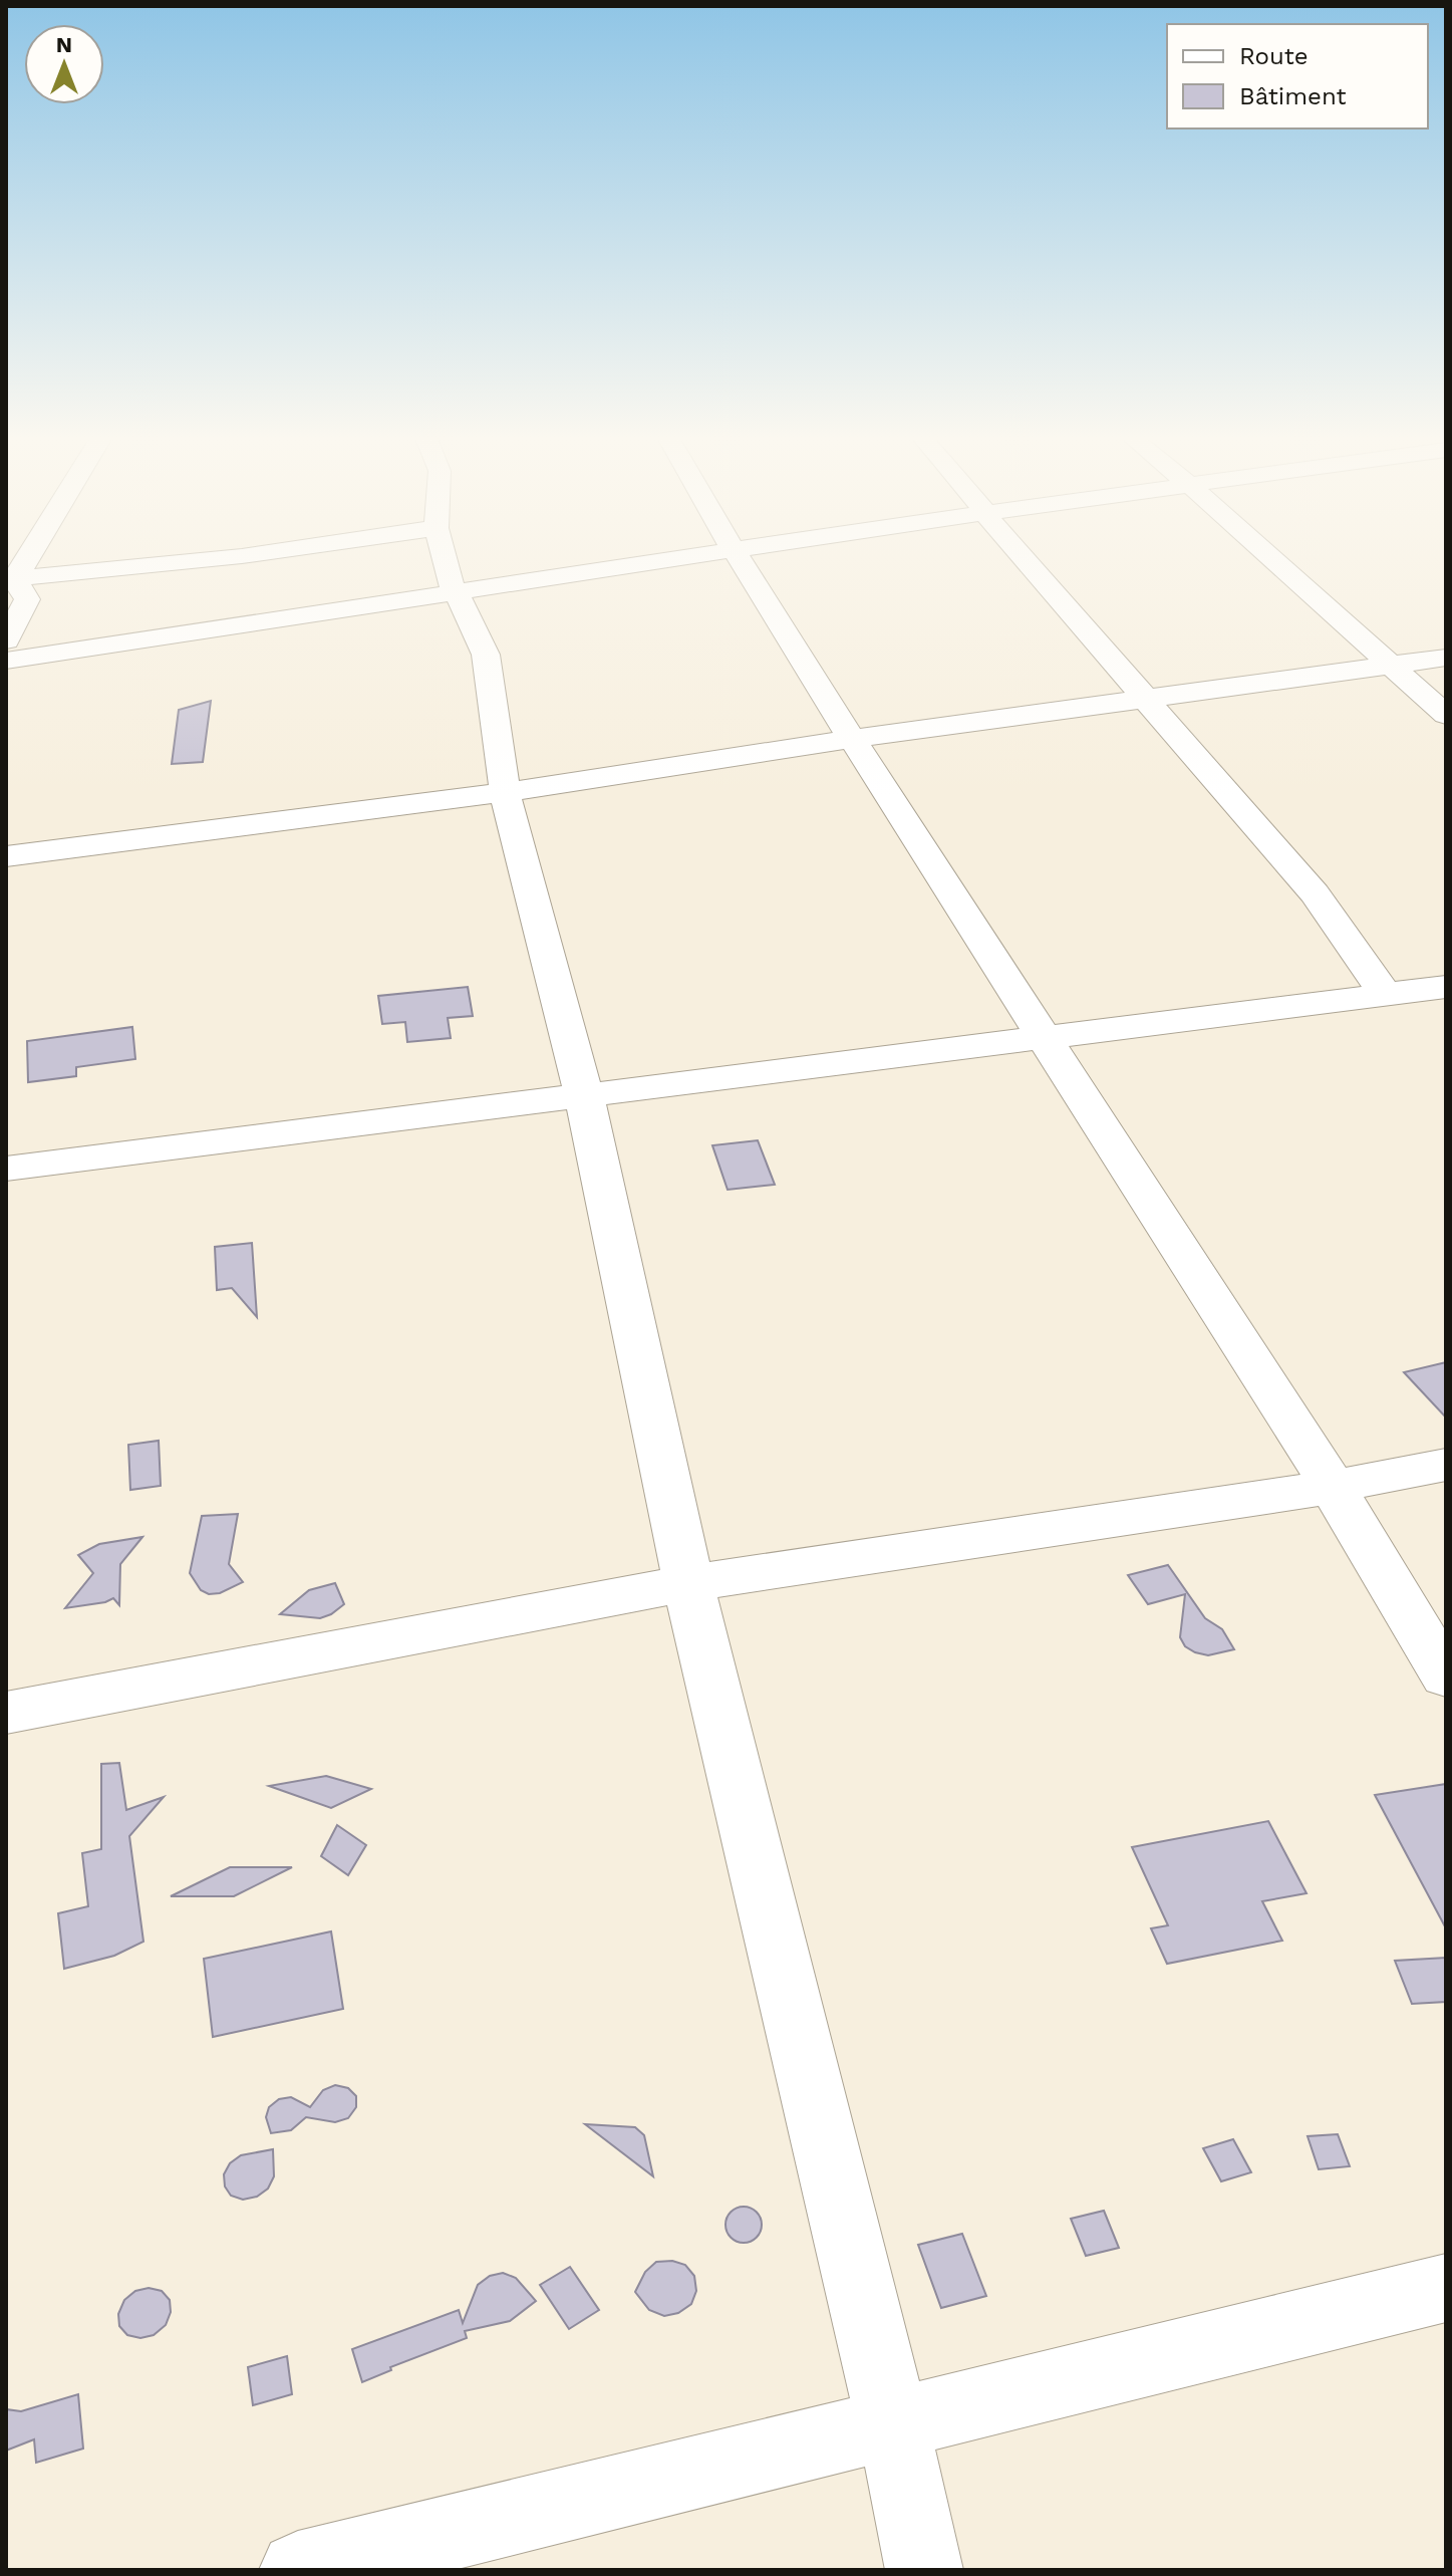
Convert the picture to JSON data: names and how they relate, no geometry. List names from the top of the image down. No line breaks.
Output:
{"legend":["Route","Bâtiment"],"north":"top"}
